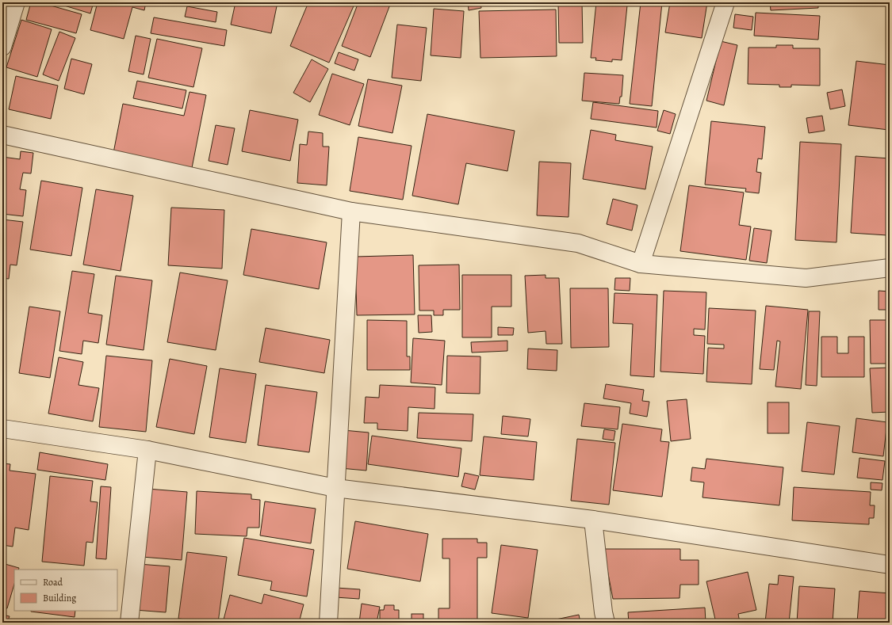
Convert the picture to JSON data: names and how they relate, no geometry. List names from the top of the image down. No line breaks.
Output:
{"legend":["Road","Building"]}
